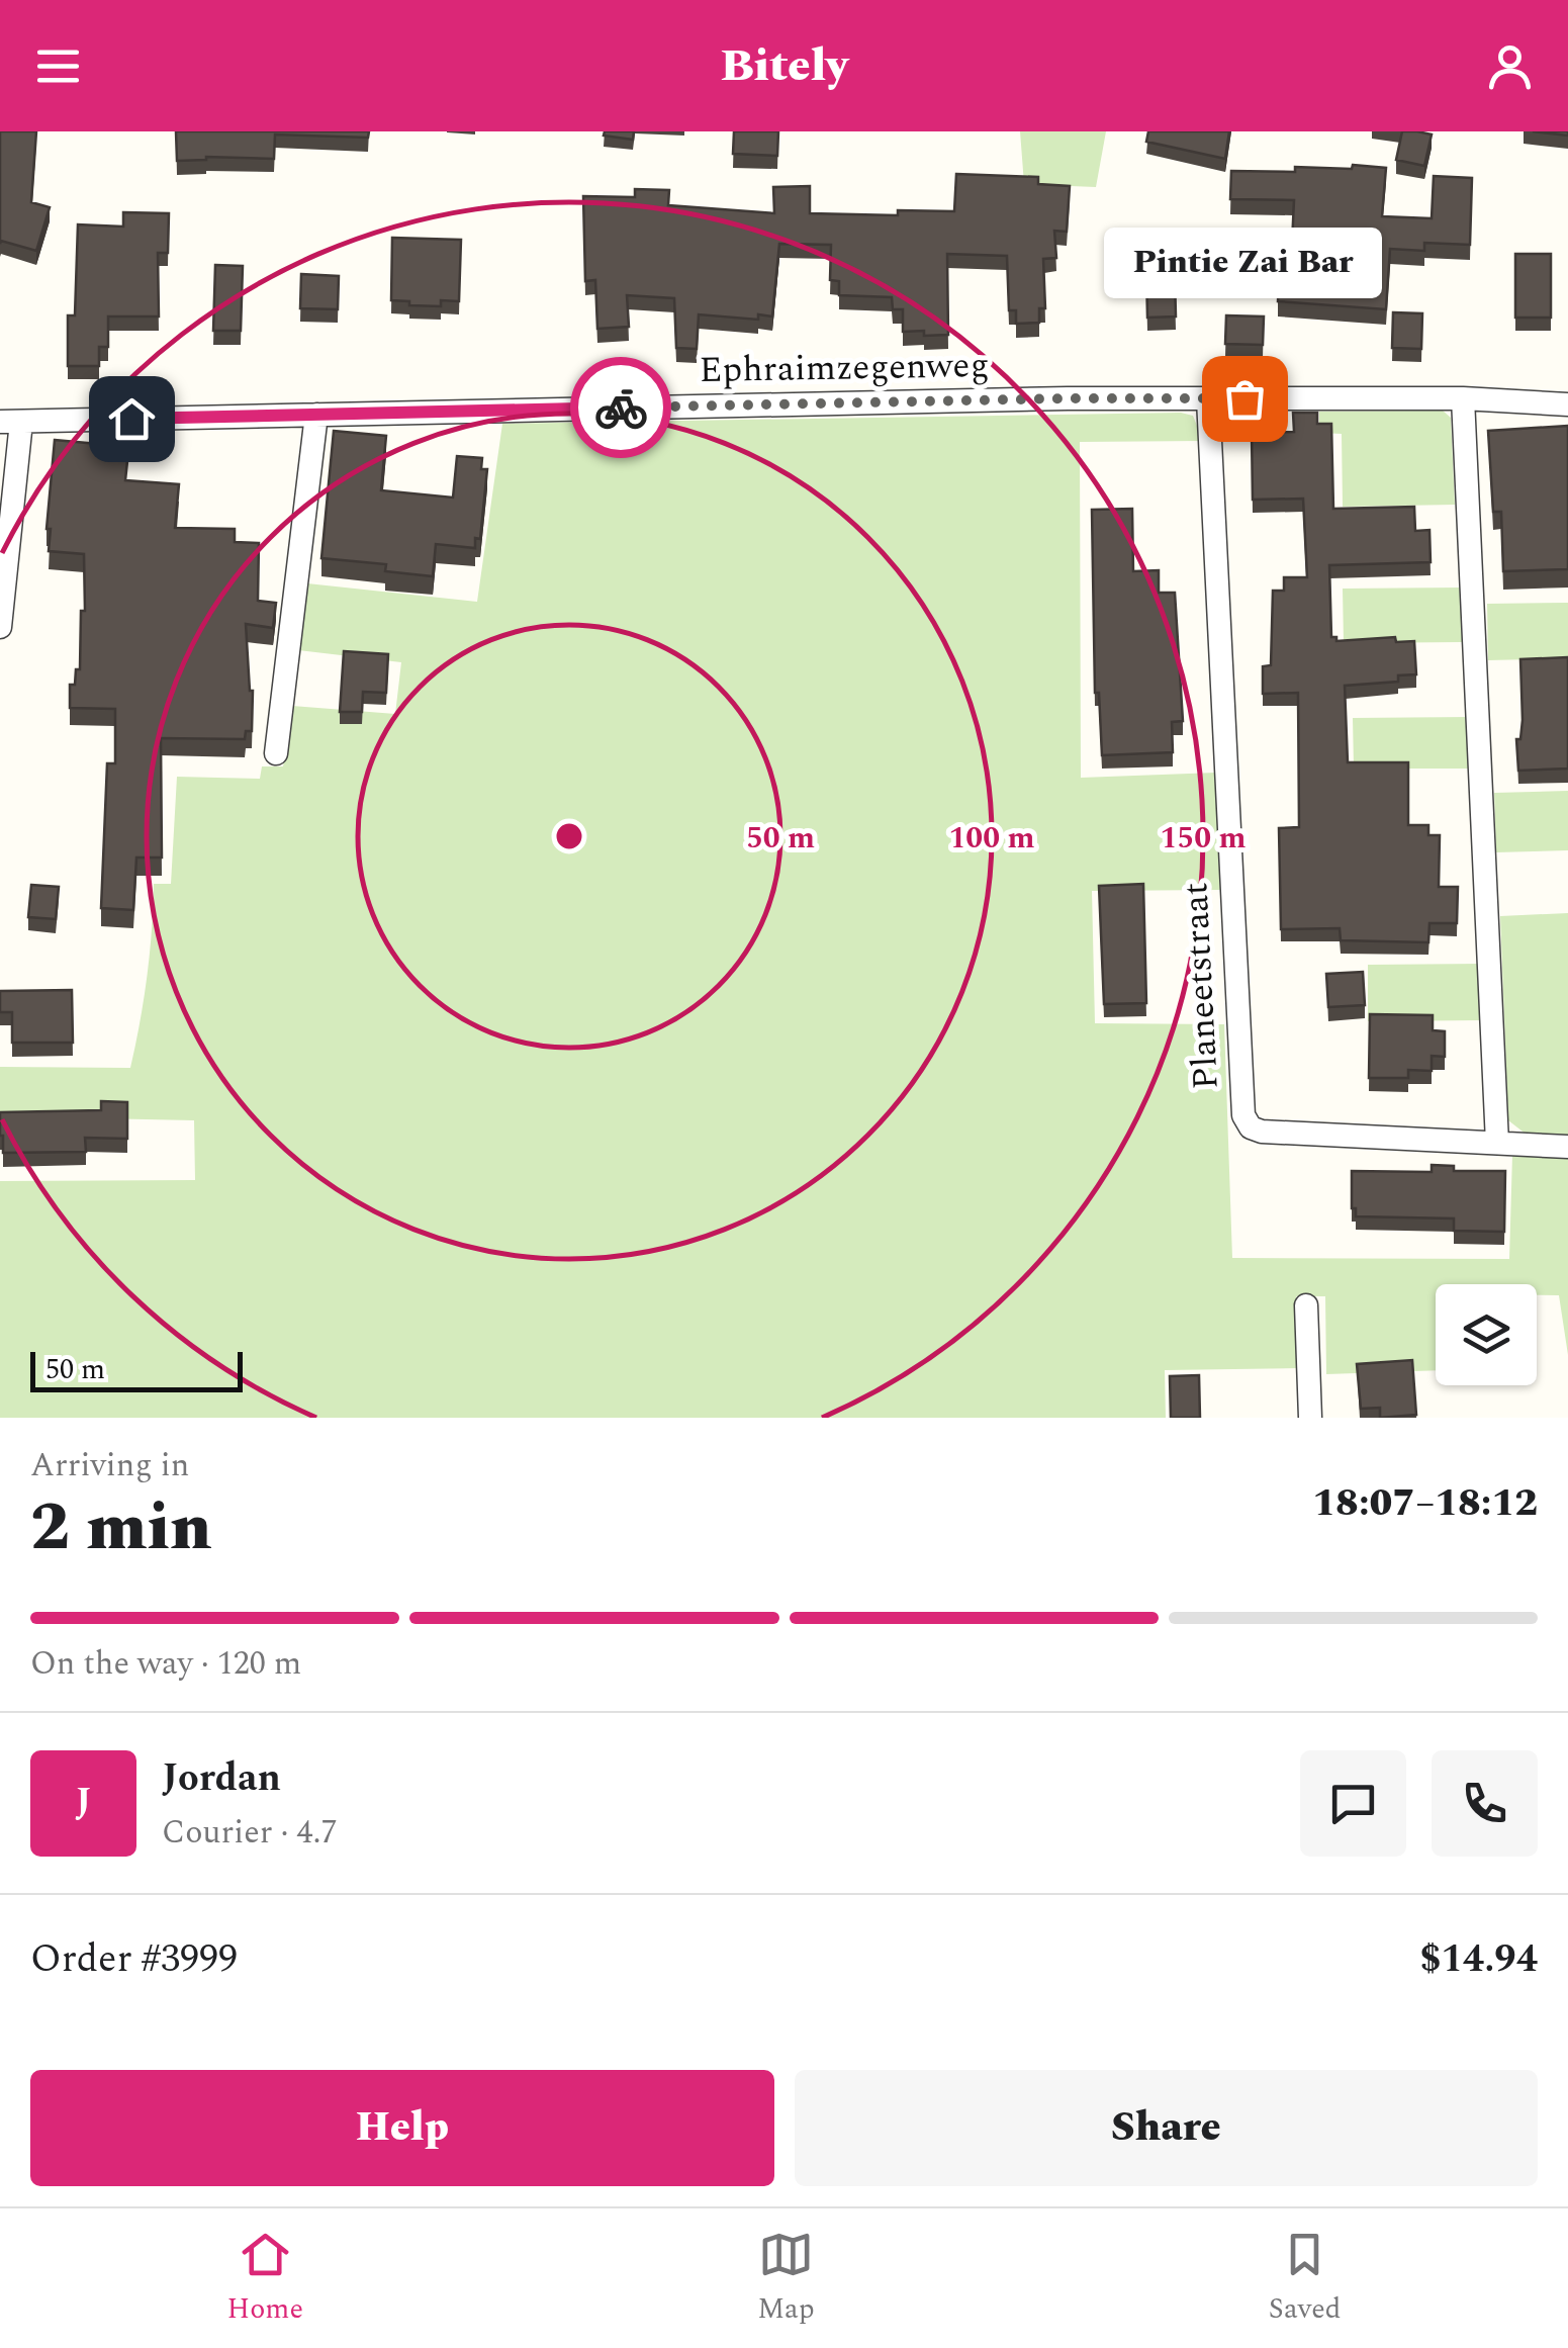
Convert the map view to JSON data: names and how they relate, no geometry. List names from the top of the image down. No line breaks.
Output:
{"streets":{"street":["Ephraimzegenweg","Planeetstraat"]},"crossings":[["Ephraimzegenweg","Planeetstraat"]],"places":["Pintie Zai Bar"],"scale_bar":"50 m","page":{"header":"Bitely","bubble":"Pintie Zai Bar","scale":"50 m","heading":["2 min","Arriving in","18:07–18:12"],"panel":["Jordan","Courier · 4.7","Order #3999","$14.94"],"bar":"On the way · 120 m","round":"J","buttons":["Help","Share"],"tabs":["Home","Map","Saved"]},"rings":["50 m","100 m","150 m"]}
